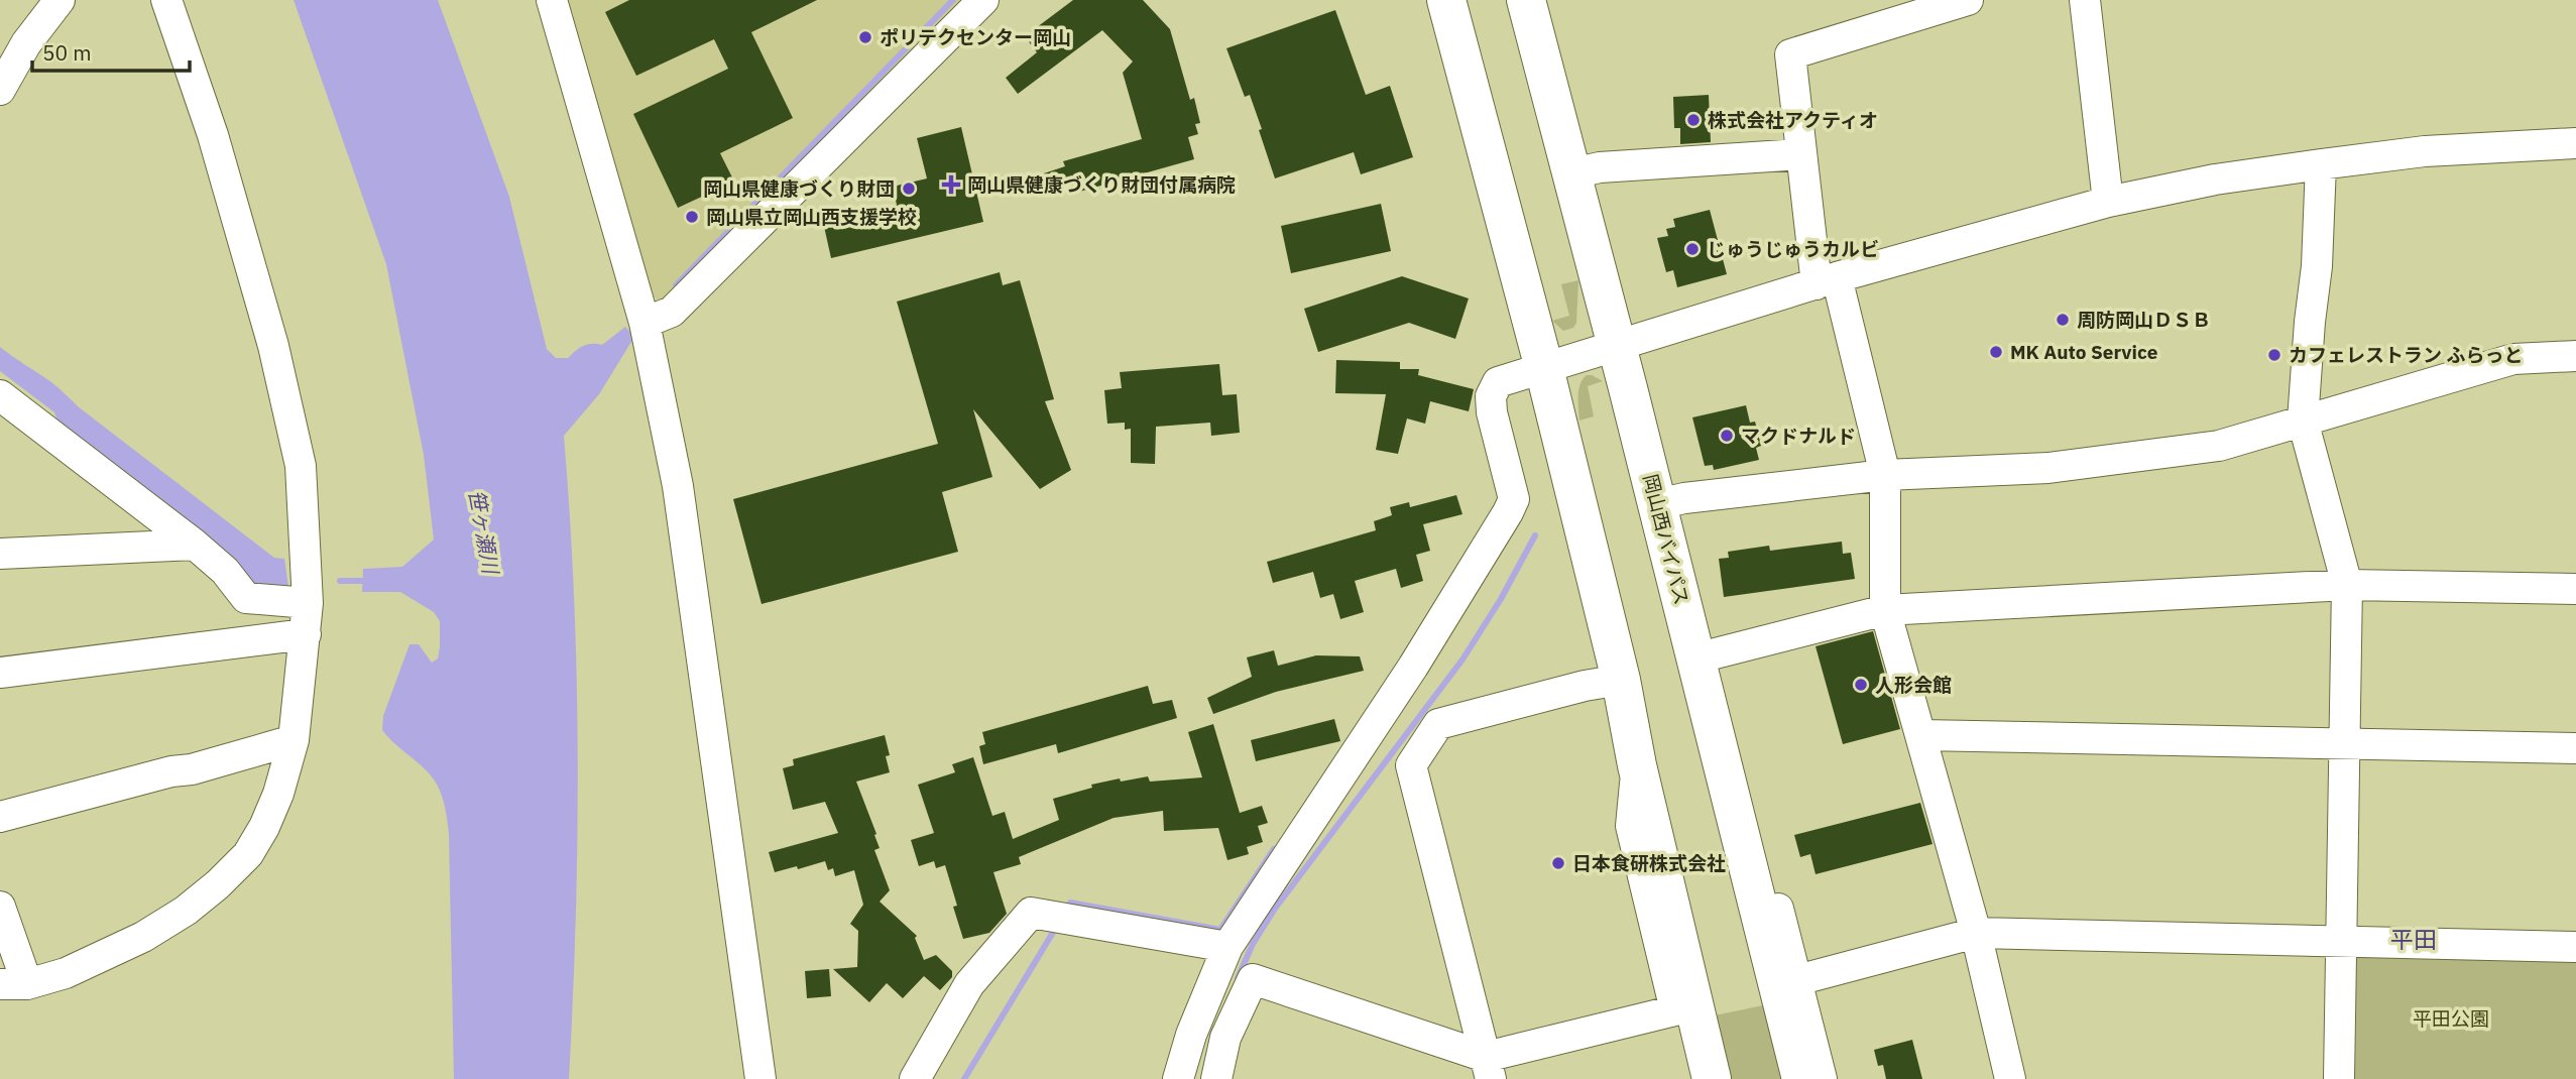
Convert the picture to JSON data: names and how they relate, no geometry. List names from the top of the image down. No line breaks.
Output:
{"streets":{"highway":["岡山西バイパス"]},"districts":["平田"],"water":["笹ヶ瀬川"],"parks":["平田公園"],"places":{"other":["ポリテクセンター岡山","株式会社アクティオ","岡山県健康づくり財団","岡山県立岡山西支援学校","じゅうじゅうカルビ","周防岡山ＤＳＢ","MK Auto Service","カフェレストラン ふらっと","マクドナルド","人形会館","日本食研株式会社"],"health":["岡山県健康づくり財団付属病院"]},"scale_bar":"50 m"}
